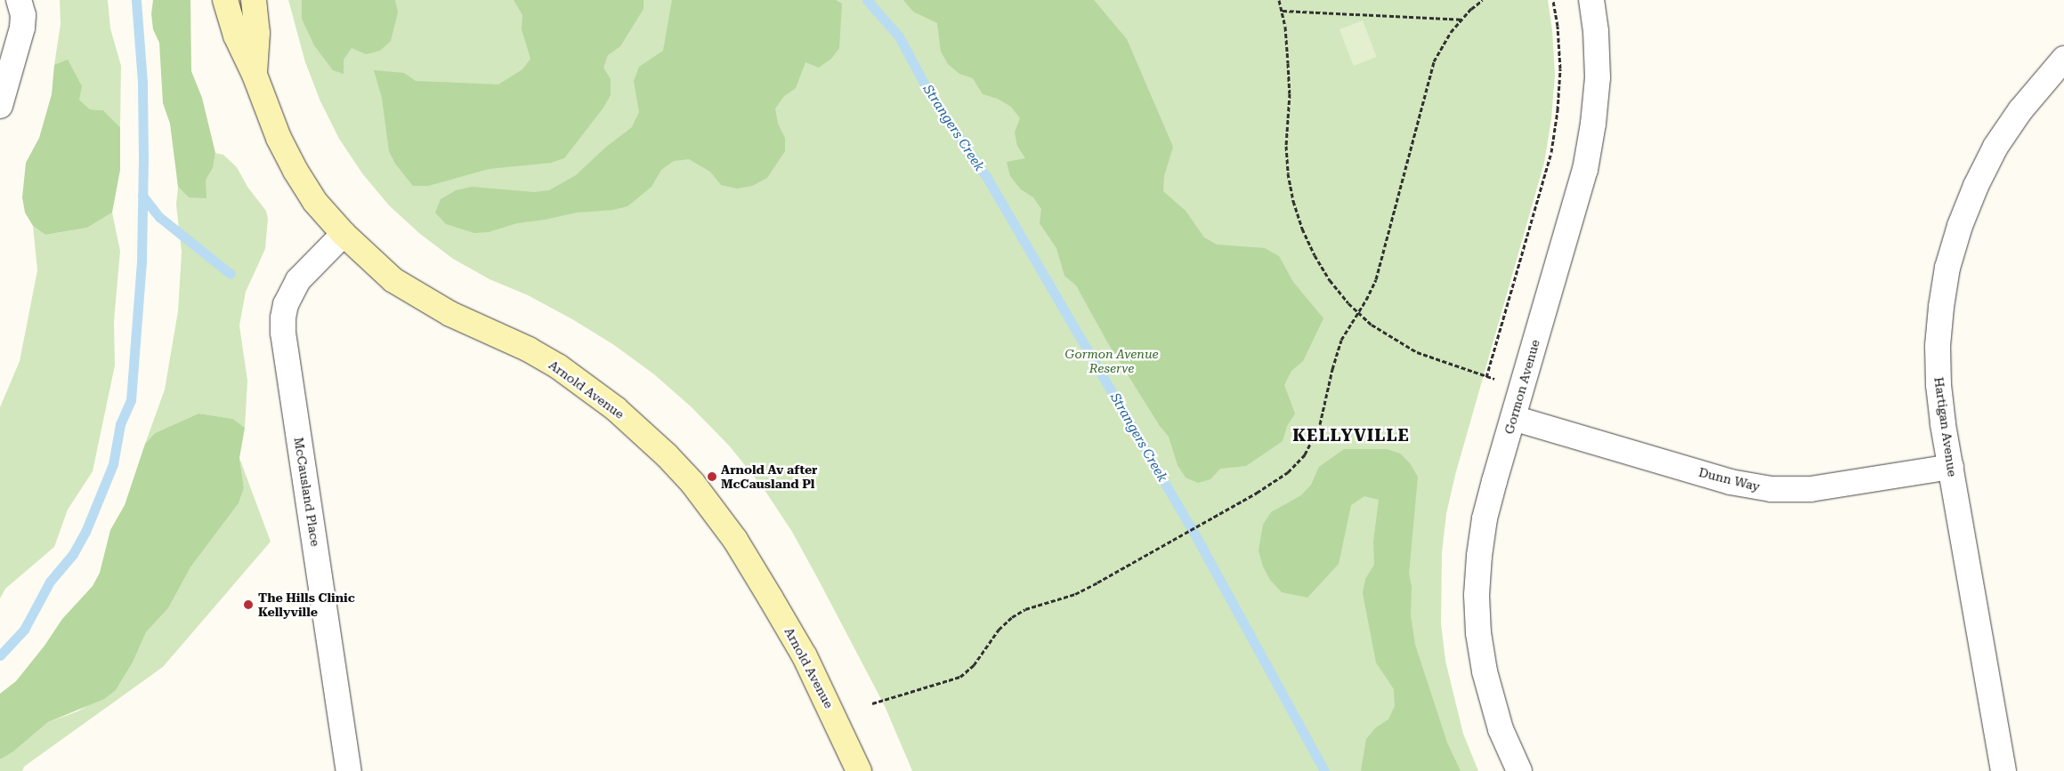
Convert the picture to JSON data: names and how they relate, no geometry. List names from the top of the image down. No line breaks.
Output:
{"streets":{"street":["Gormon Avenue","Arnold Avenue","Hartigan Avenue","Dunn Way","McCausland Place"]},"crossings":[["Gormon Avenue","Dunn Way"],["Arnold Avenue","McCausland Place"],["Hartigan Avenue","Dunn Way"]],"districts":["KELLYVILLE"],"water":["Strangers Creek"],"parks":["Gormon Avenue Reserve"],"places":["Arnold Av after McCausland Pl","The Hills Clinic Kellyville"]}
